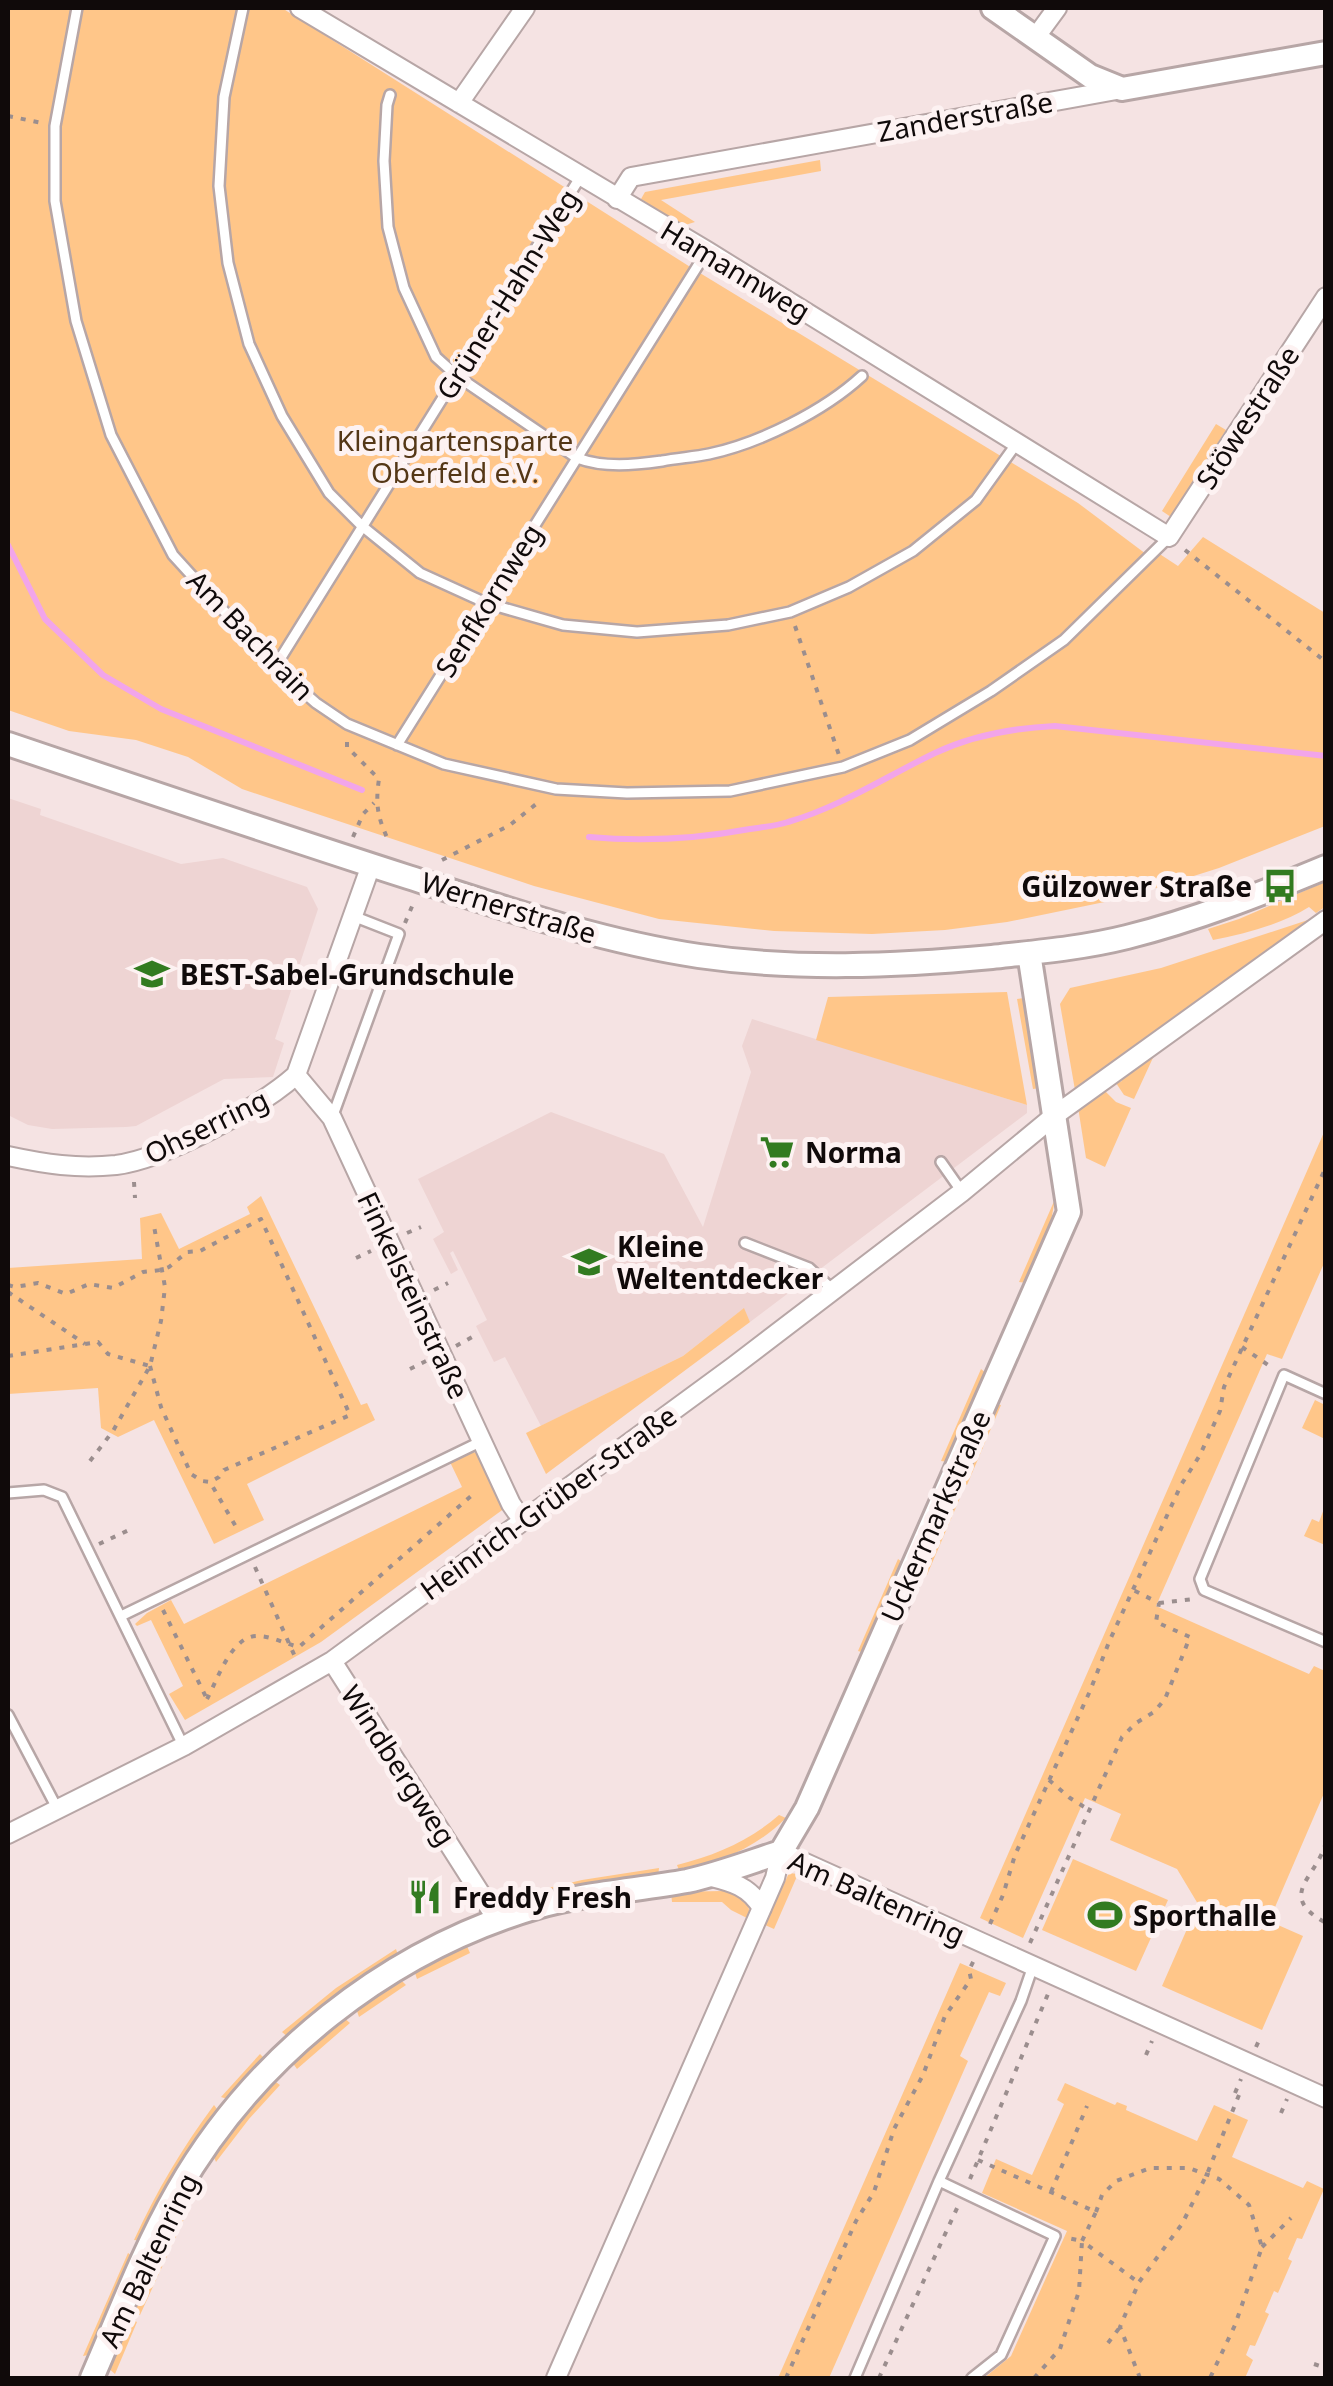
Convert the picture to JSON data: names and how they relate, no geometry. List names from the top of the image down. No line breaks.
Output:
{"streets":{"street":["Zanderstraße","Hamannweg","Stöwestraße","Wernerstraße","Ohserring","Finkelsteinstraße","Heinrich-Grüber-Straße","Uckermarkstraße","Windbergweg","Am Baltenring"],"lane":["Grüner-Hahn-Weg","Senfkornweg","Am Bachrain"]},"crossings":[["Zanderstraße","Hamannweg"],["Hamannweg","Grüner-Hahn-Weg"],["Hamannweg","Stöwestraße"],["Hamannweg","Senfkornweg"],["Hamannweg","Am Bachrain"],["Grüner-Hahn-Weg","Am Bachrain"],["Stöwestraße","Am Bachrain"],["Senfkornweg","Am Bachrain"],["Wernerstraße","Ohserring"],["Ohserring","Finkelsteinstraße"],["Finkelsteinstraße","Heinrich-Grüber-Straße"],["Heinrich-Grüber-Straße","Uckermarkstraße"],["Heinrich-Grüber-Straße","Windbergweg"],["Uckermarkstraße","Am Baltenring"],["Windbergweg","Am Baltenring"]],"parks":["Kleingartensparte Oberfeld e.V."],"places":{"bus stop":["Gülzower Straße"],"school or university":["BEST-Sabel-Grundschule","Kleine Weltentdecker"],"supermarket":["Norma"],"restaurant":["Freddy Fresh"],"sports":["Sporthalle"]}}
